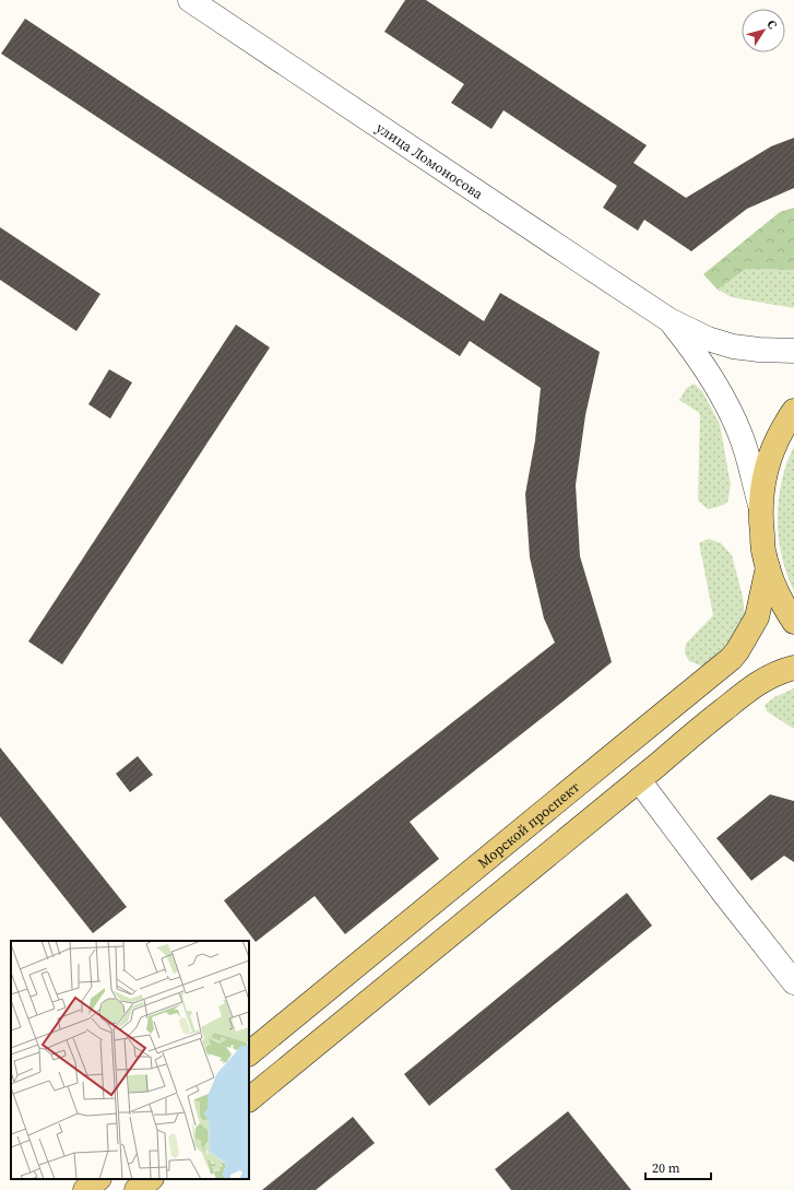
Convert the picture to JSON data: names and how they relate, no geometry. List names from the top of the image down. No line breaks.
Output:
{"streets":{"main road":["Морской проспект"],"street":["улица Ломоносова"]},"scale_bar":"20 m","north":"top right"}
